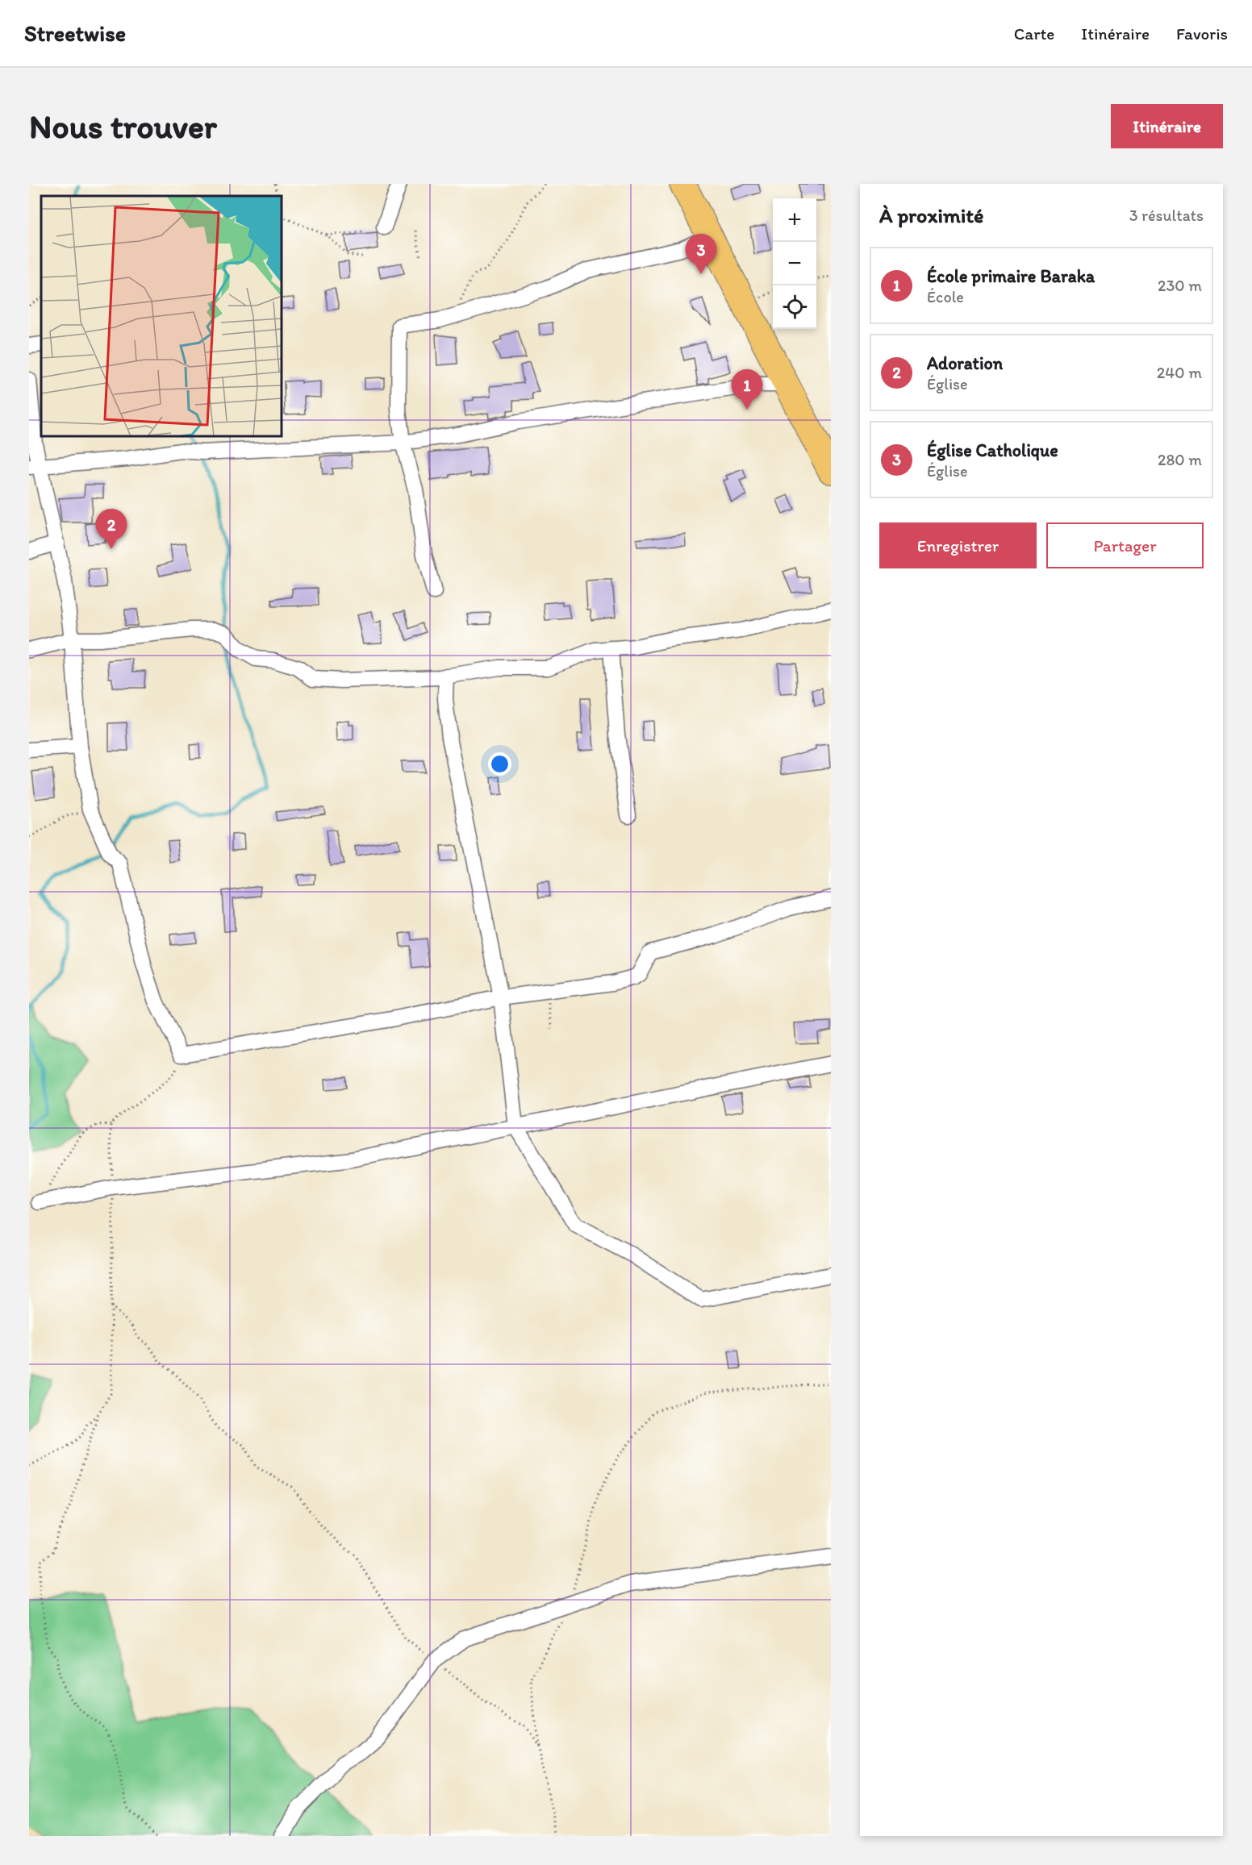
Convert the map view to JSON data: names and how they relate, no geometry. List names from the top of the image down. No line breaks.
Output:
{"page":{"header":"Streetwise","nav":["Carte","Itinéraire","Favoris"],"buttons":["Itinéraire",["Enregistrer","Partager"]],"title":"Nous trouver","heading":["À proximité","3 résultats"],"map_buttons":["+","−"],"pins":["3","1","2"],"list":[{"mark":"1","name":"École primaire Baraka","note":"École","value":"230 m"},{"mark":"2","name":"Adoration","note":"Église","value":"240 m"},{"mark":"3","name":"Église Catholique","note":"Église","value":"280 m"}]}}
